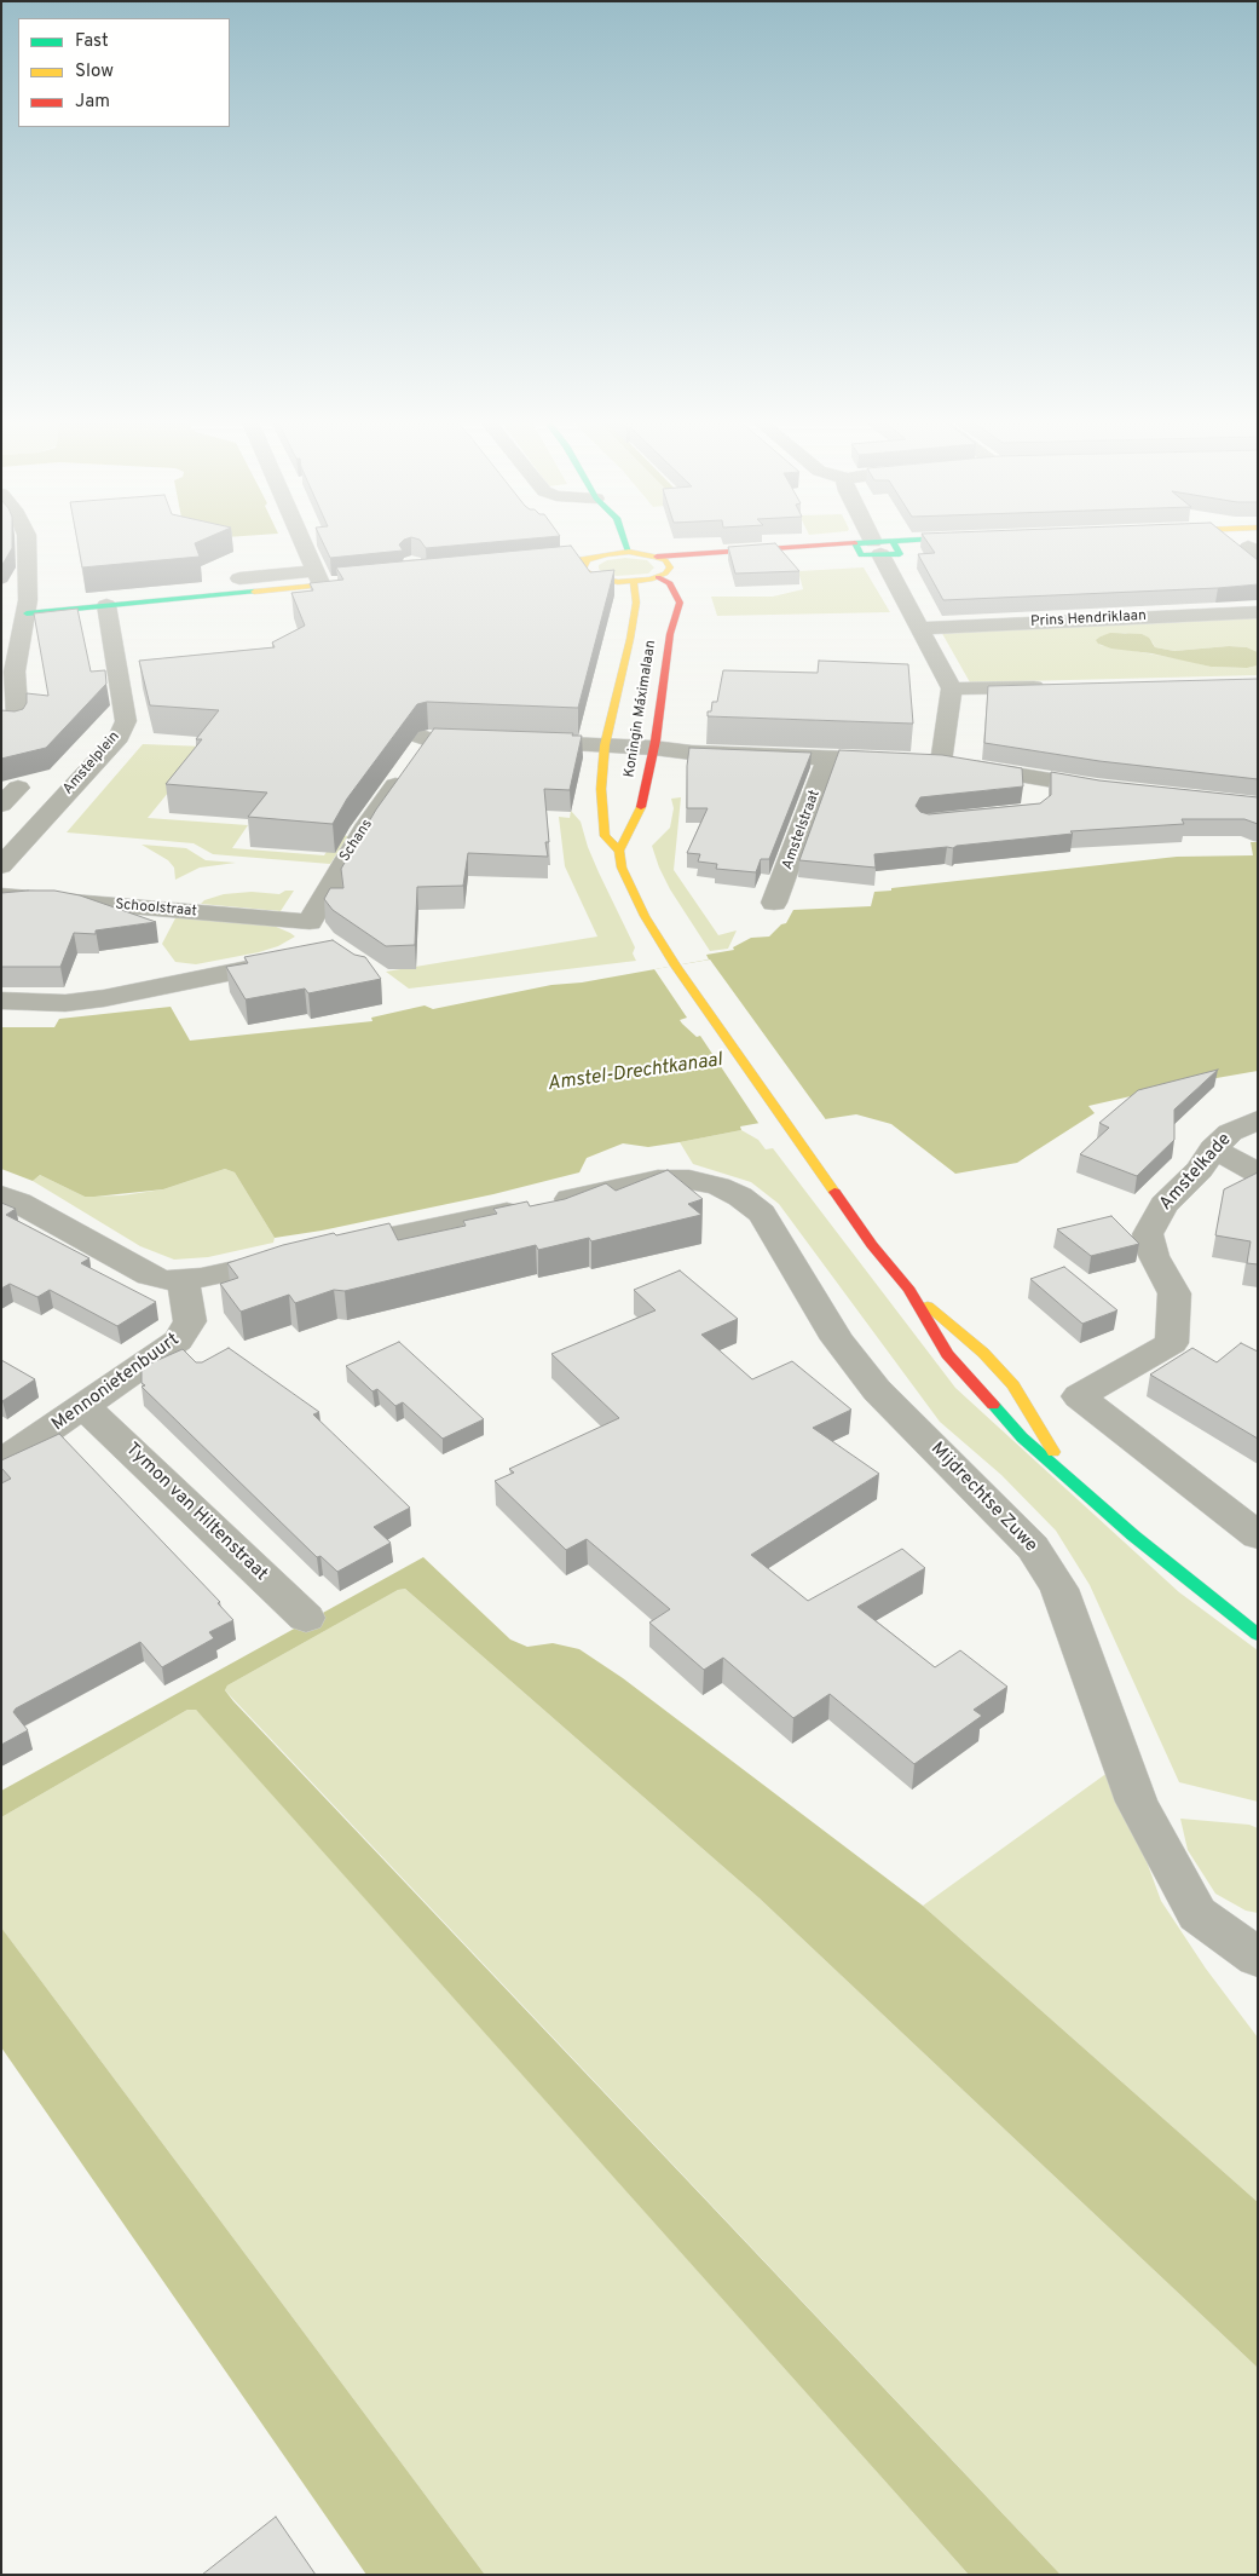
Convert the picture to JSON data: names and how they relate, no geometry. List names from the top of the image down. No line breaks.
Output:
{"streets":{"street":["Prins Hendriklaan","Koningin Máximalaan","Amstelplein","Amstelstraat","Schans","Schoolstraat","Amstelkade","Mennonietenbuurt","Mijdrechtse Zuwe","Tymon van Hiltenstraat"]},"crossings":[["Schans","Schoolstraat"],["Mennonietenbuurt","Mijdrechtse Zuwe"],["Mennonietenbuurt","Tymon van Hiltenstraat"]],"water":["Amstel-Drechtkanaal"],"legend":["Fast","Slow","Jam"]}
